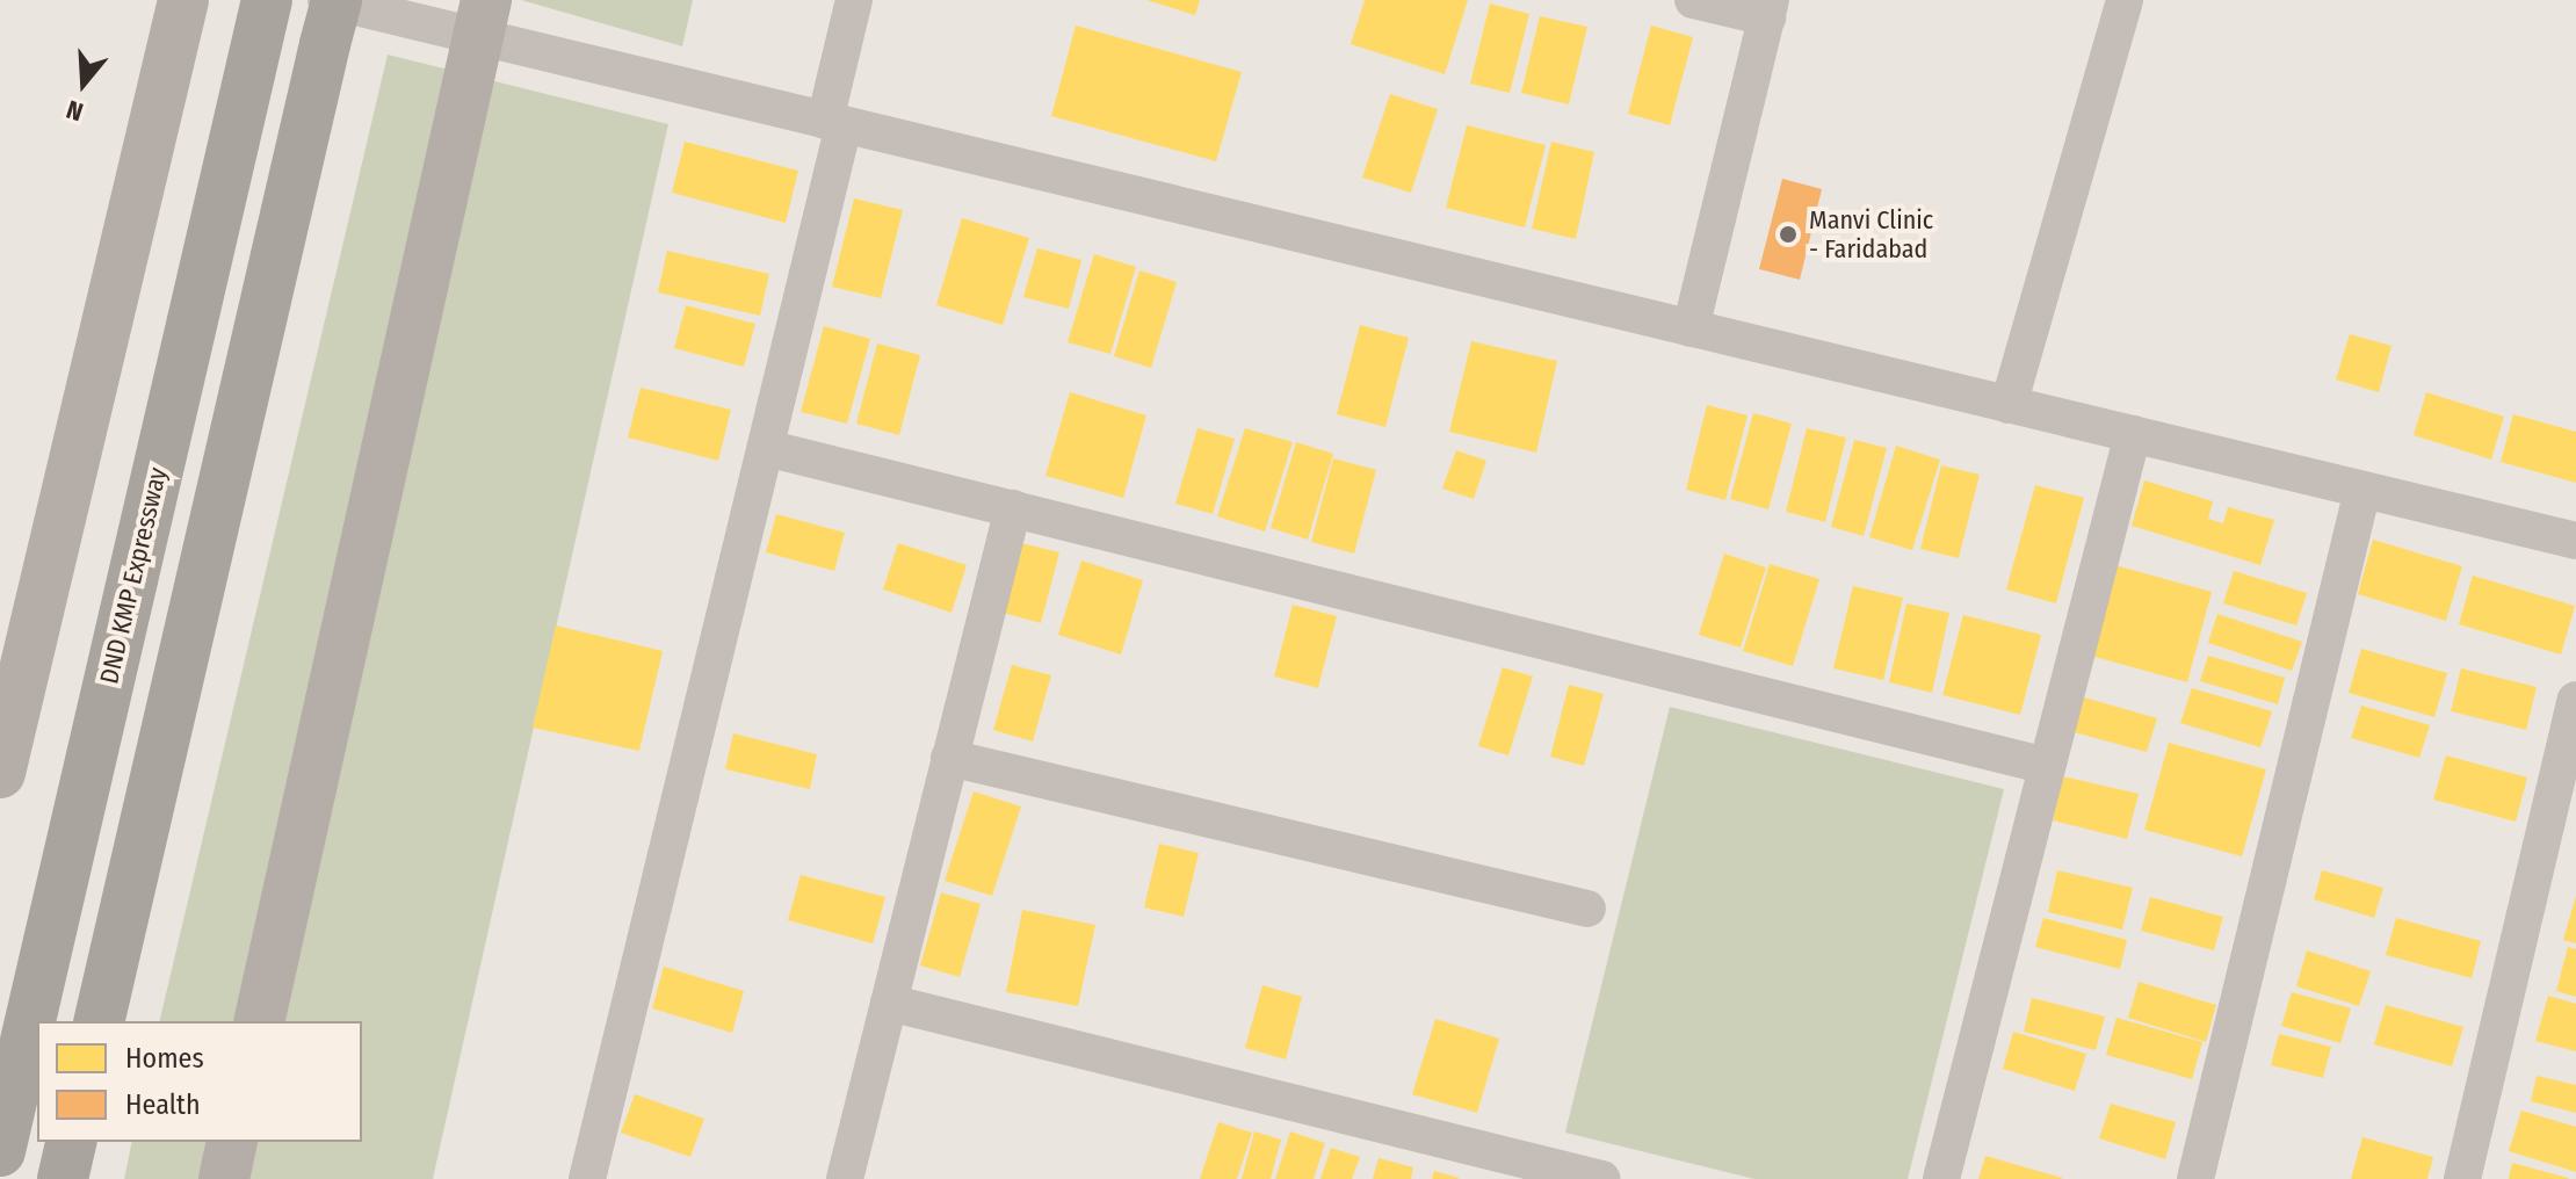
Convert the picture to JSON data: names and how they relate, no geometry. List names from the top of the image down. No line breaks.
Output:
{"streets":{"highway":["DND KMP Expressway"]},"places":["Manvi Clinic - Faridabad"],"legend":["Homes","Health"],"north":"bottom"}
